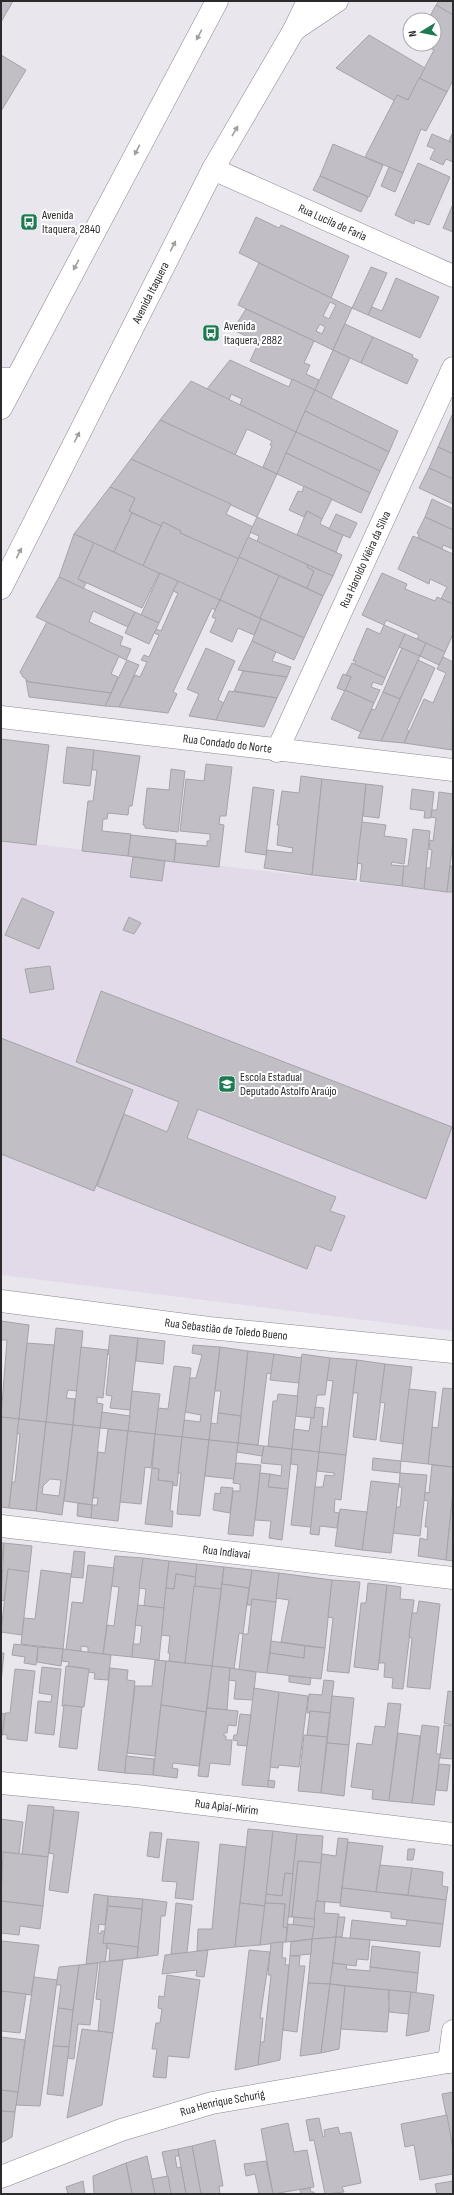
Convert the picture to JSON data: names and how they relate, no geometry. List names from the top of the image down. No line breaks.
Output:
{"streets":{"street":["Rua Lucila de Faria","Avenida Itaquera","Rua Haroldo Viêira da Silva","Rua Condado do Norte","Rua Sebastião de Toledo Bueno","Rua Indiavaí","Rua Apiaí-Mirim","Rua Henrique Schurig"]},"crossings":[["Rua Lucila de Faria","Avenida Itaquera"],["Rua Haroldo Viêira da Silva","Rua Condado do Norte"]],"places":{"bus stop":["Avenida Itaquera, 2840","Avenida Itaquera, 2882"],"school or university":["Escola Estadual Deputado Astolfo Araújo"]},"north":"left"}
